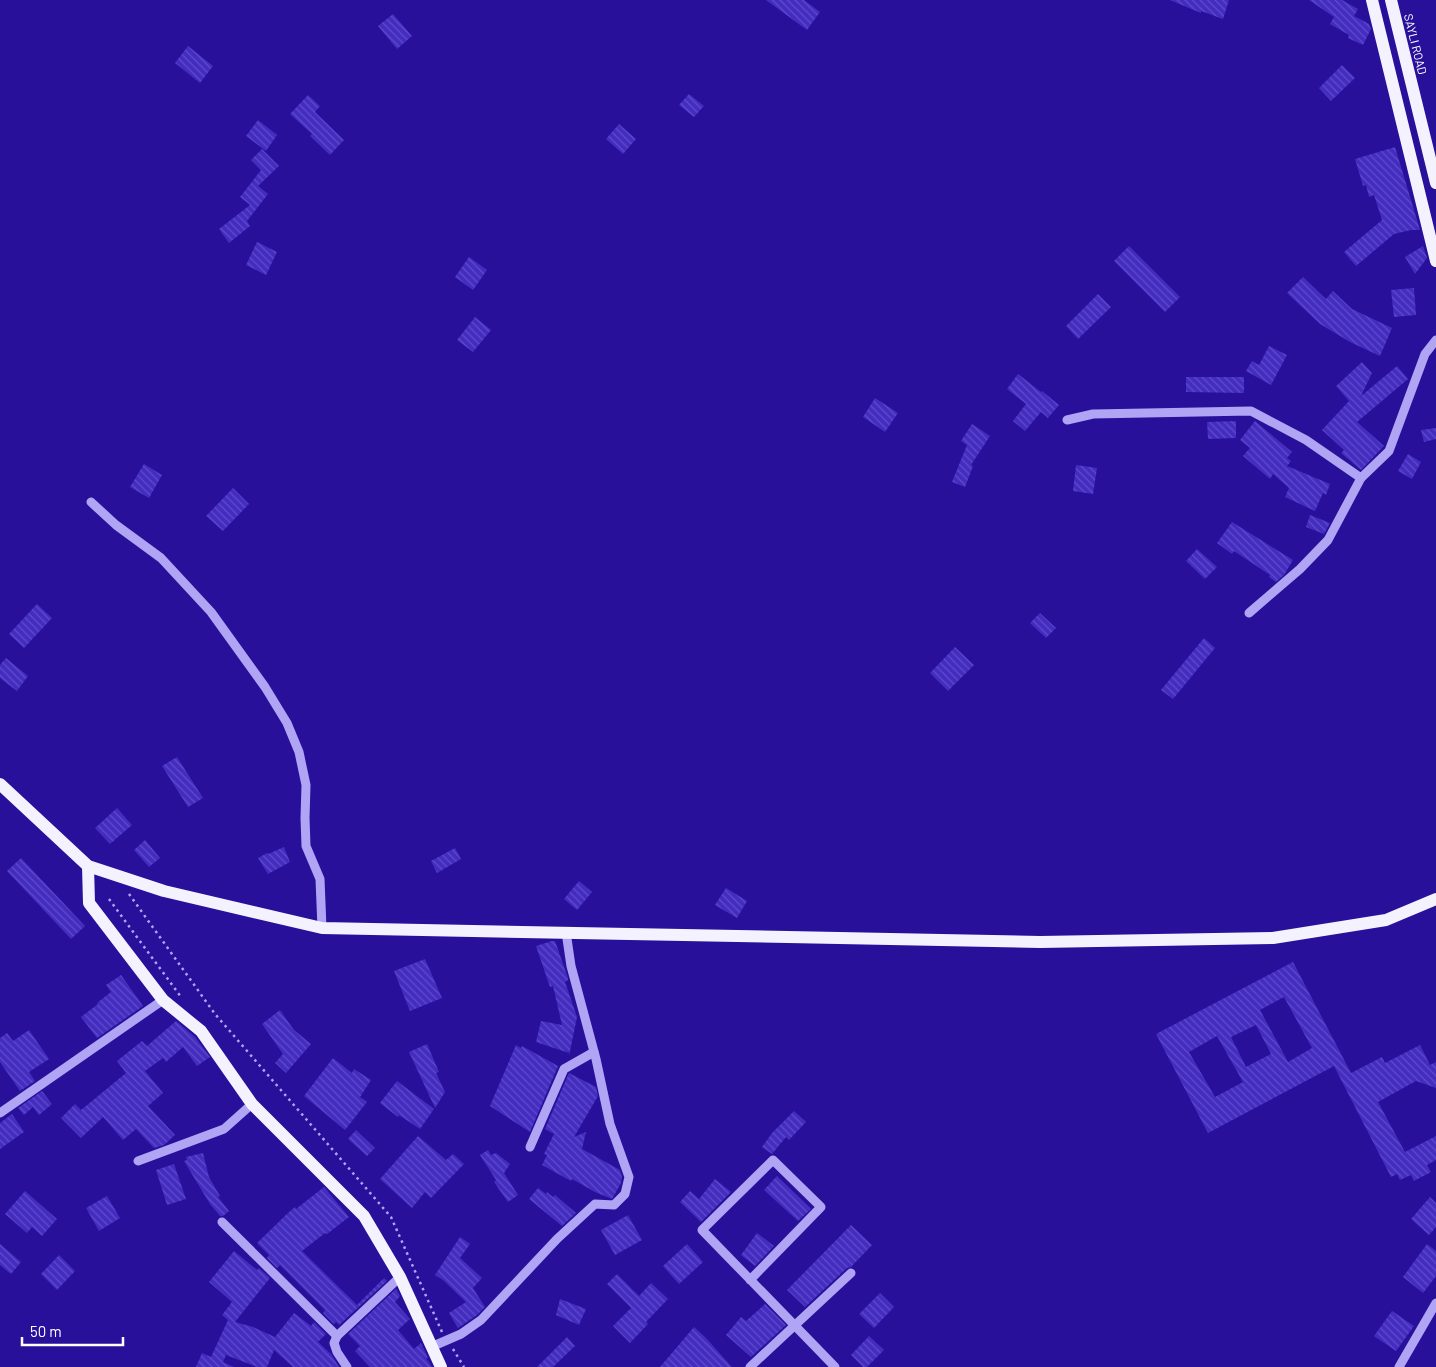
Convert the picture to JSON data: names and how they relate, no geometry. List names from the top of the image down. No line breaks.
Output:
{"streets":{"main road":["SAYLI ROAD"]},"scale_bar":"50 m"}
